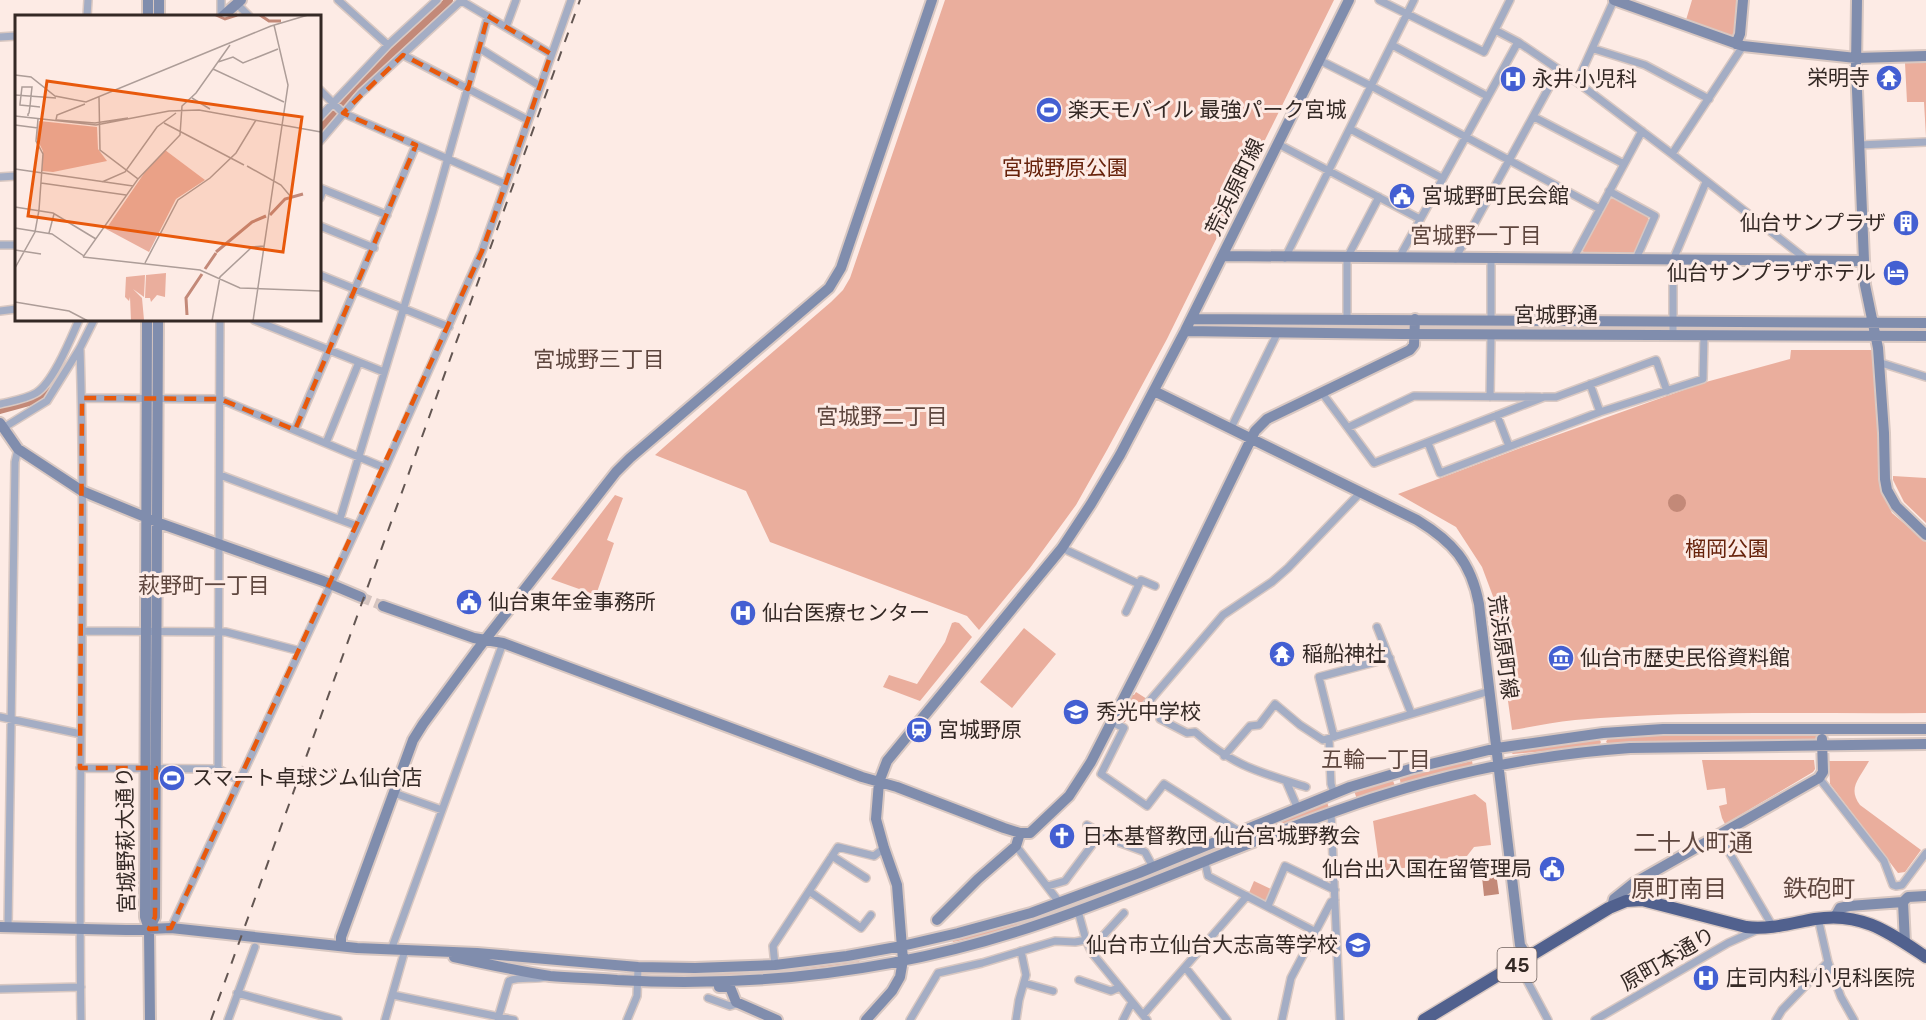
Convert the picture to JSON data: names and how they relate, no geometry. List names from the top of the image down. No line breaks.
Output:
{"streets":{"highway":["45"],"street":["荒浜原町線","宮城野通","宮城野萩大通り","原町本通り"]},"crossings":[["荒浜原町線","宮城野通"],["荒浜原町線","45"],["原町本通り","45"]],"districts":["宮城野一丁目","宮城野三丁目","宮城野二丁目","萩野町一丁目","五輪一丁目","二十人町通","原町南目","鉄砲町"],"parks":["宮城野原公園","榴岡公園"],"places":{"temple":["栄明寺","稲船神社"],"hospital":["永井小児科","仙台医療センター","庄司内科小児科医院"],"sports":["楽天モバイル 最強パーク宮城","スマート卓球ジム仙台店"],"public building":["宮城野町民会館","仙台東年金事務所","仙台出入国在留管理局"],"building":["仙台サンプラザ"],"hotel":["仙台サンプラザホテル"],"museum":["仙台市歴史民俗資料館"],"school or university":["秀光中学校","仙台市立仙台大志高等学校"],"station":["宮城野原"],"church":["日本基督教団 仙台宮城野教会"]}}
